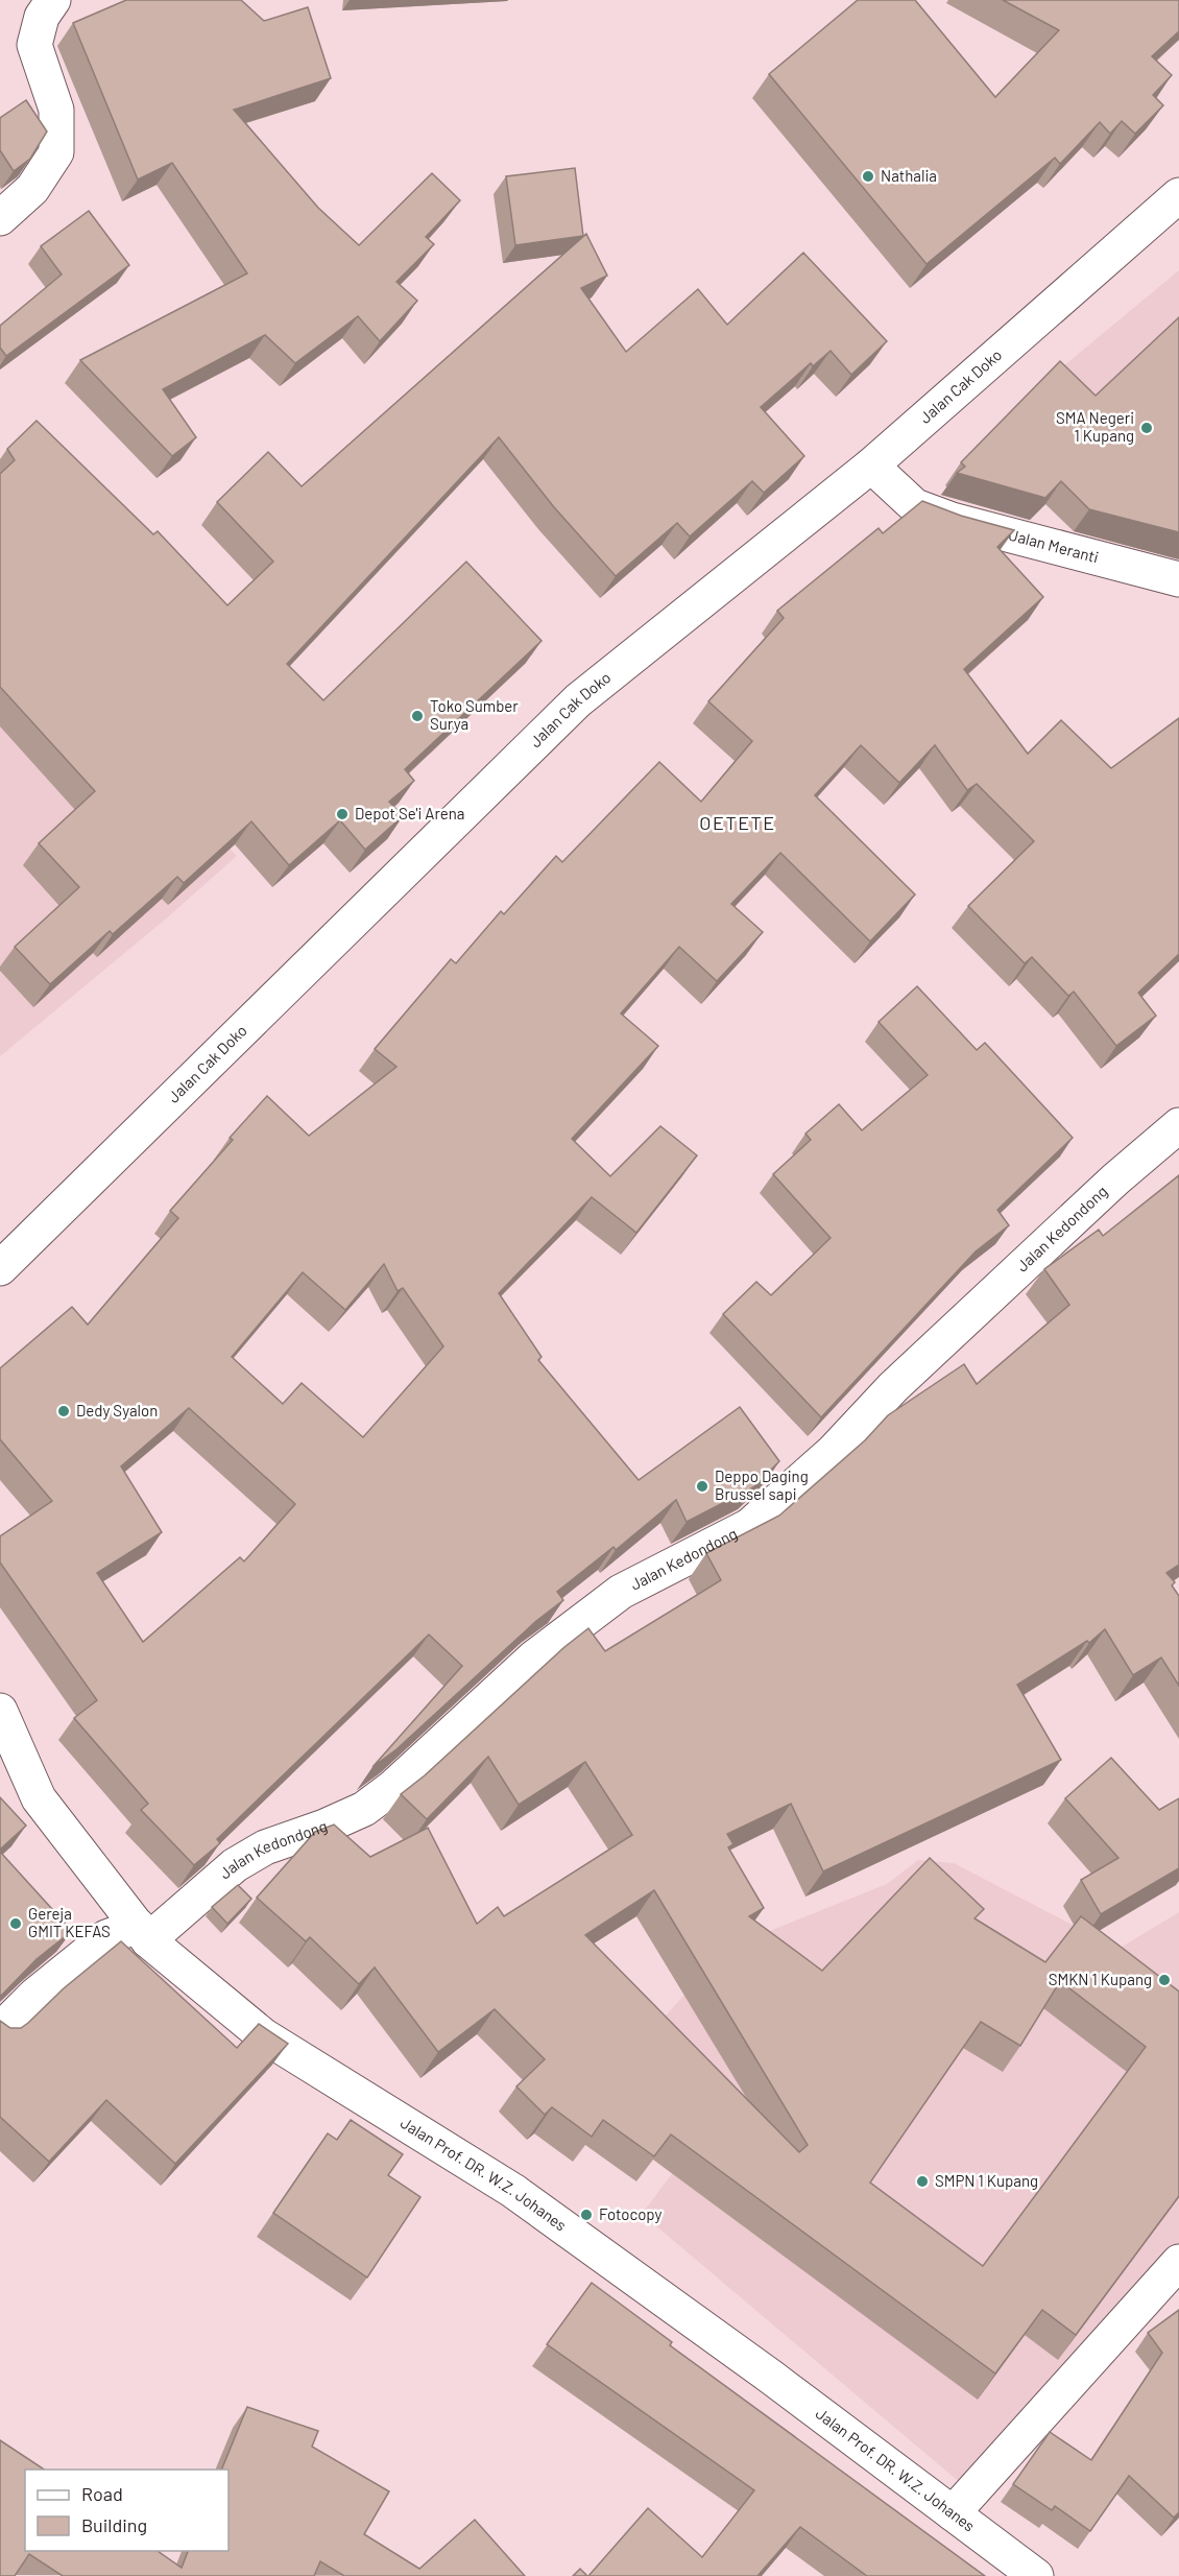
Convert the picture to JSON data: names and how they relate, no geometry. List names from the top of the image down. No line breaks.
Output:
{"streets":{"street":["Jalan Cak Doko","Jalan Meranti","Jalan Kedondong","Jalan Prof. DR. W.Z. Johanes"]},"crossings":[["Jalan Cak Doko","Jalan Meranti"],["Jalan Kedondong","Jalan Prof. DR. W.Z. Johanes"]],"districts":["OETETE"],"places":["Nathalia","SMA Negeri 1 Kupang","Toko Sumber Surya","Depot Se'i Arena","Dedy Syalon","Deppo Daging Brussel sapi","Gereja GMIT KEFAS","SMKN 1 Kupang","SMPN 1 Kupang","Fotocopy"],"legend":["Road","Building"]}
